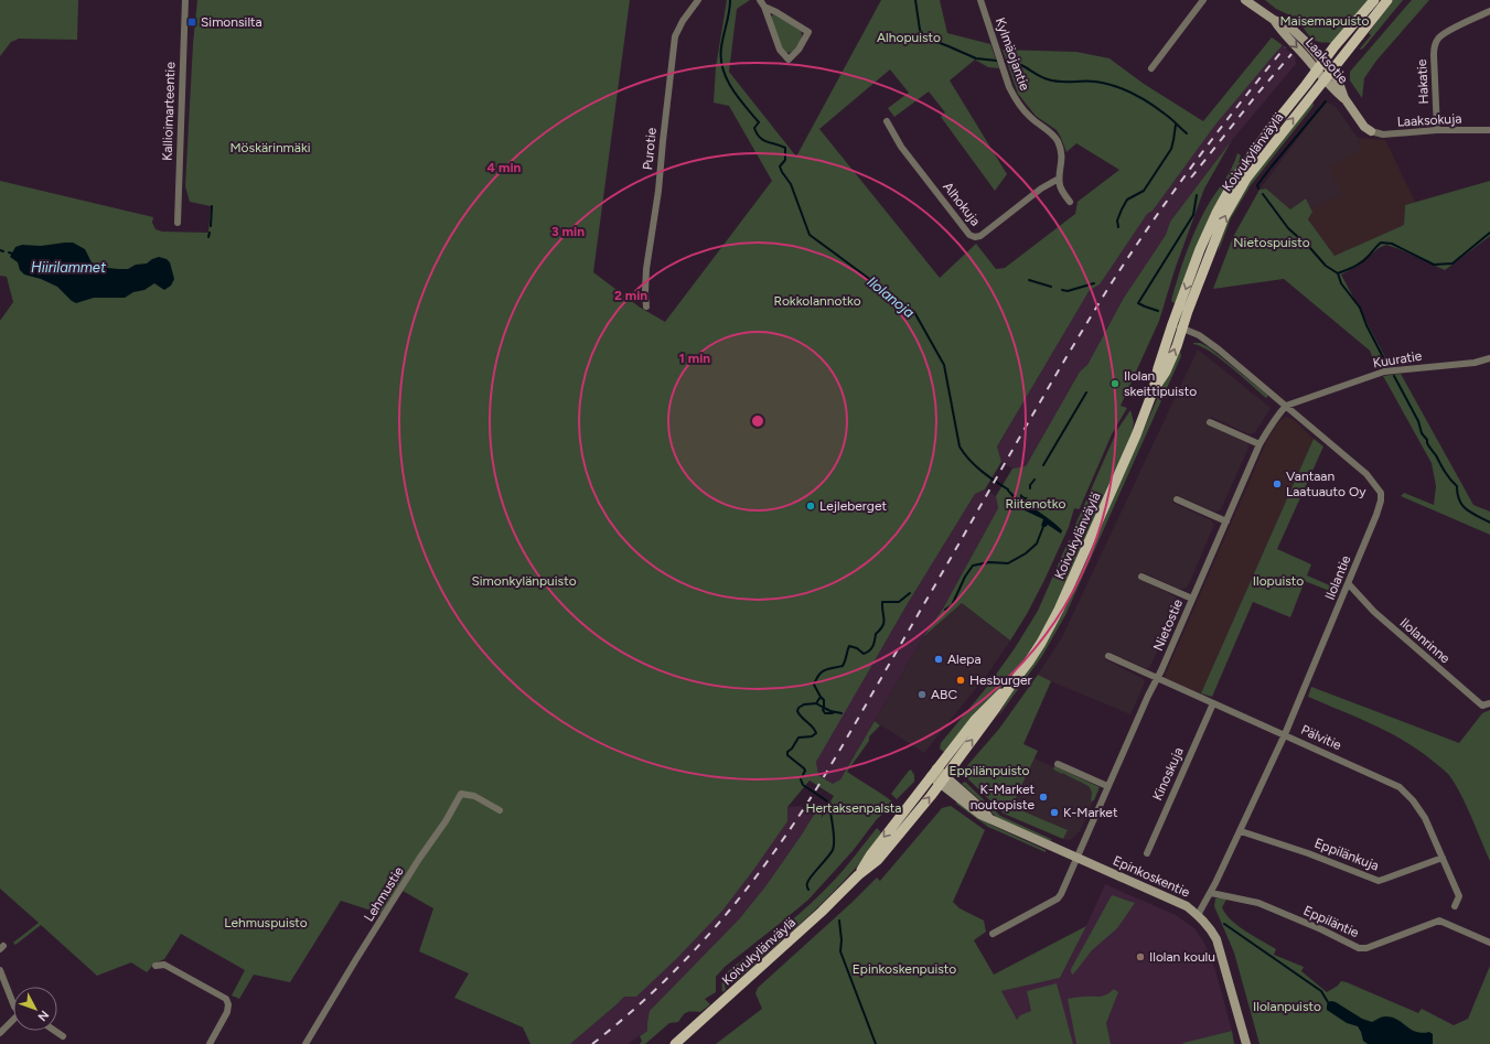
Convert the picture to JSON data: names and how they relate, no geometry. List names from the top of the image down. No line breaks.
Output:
{"streets":{"main road":["Koivukylänväylä"],"street":["Kylmäojantie","Laaksotie","Hakatie","Kallioimarteentie","Laaksokuja","Purotie","Alhokuja","Kuuratie","Ilolantie","Nietostie","Ilolanrinne","Pälvitie","Kinoskuja","Eppilänkuja","Epinkoskentie","Lehmustie","Eppiläntie"]},"crossings":[["Kylmäojantie","Alhokuja"],["Laaksotie","Laaksokuja"],["Laaksotie","Koivukylänväylä"],["Hakatie","Laaksokuja"],["Koivukylänväylä","Ilolantie"],["Koivukylänväylä","Epinkoskentie"],["Kuuratie","Ilolantie"],["Kuuratie","Nietostie"],["Ilolantie","Nietostie"],["Ilolantie","Ilolanrinne"],["Ilolantie","Pälvitie"],["Ilolantie","Eppilänkuja"],["Ilolantie","Epinkoskentie"],["Ilolantie","Eppiläntie"],["Nietostie","Pälvitie"],["Nietostie","Epinkoskentie"],["Pälvitie","Kinoskuja"],["Pälvitie","Eppilänkuja"]],"water":["Hiirilammet","Ilolanoja"],"parks":["Maisemapuisto","Alhopuisto","Möskärinmäki","Nietospuisto","Rokkolannotko","Riitenotko","Simonkylänpuisto","Ilopuisto","Eppilänpuisto","Hertaksenpalsta","Lehmuspuisto","Epinkoskenpuisto","Ilolanpuisto"],"places":{"transit":["Simonsilta"],"other":["Ilolan skeittipuisto","Vantaan Laatuauto Oy","Lejleberget","Alepa","Hesburger","ABC","K-Market noutopiste","K-Market","Ilolan koulu"]},"north":"bottom right","rings":["4 min","3 min","2 min","1 min"]}
